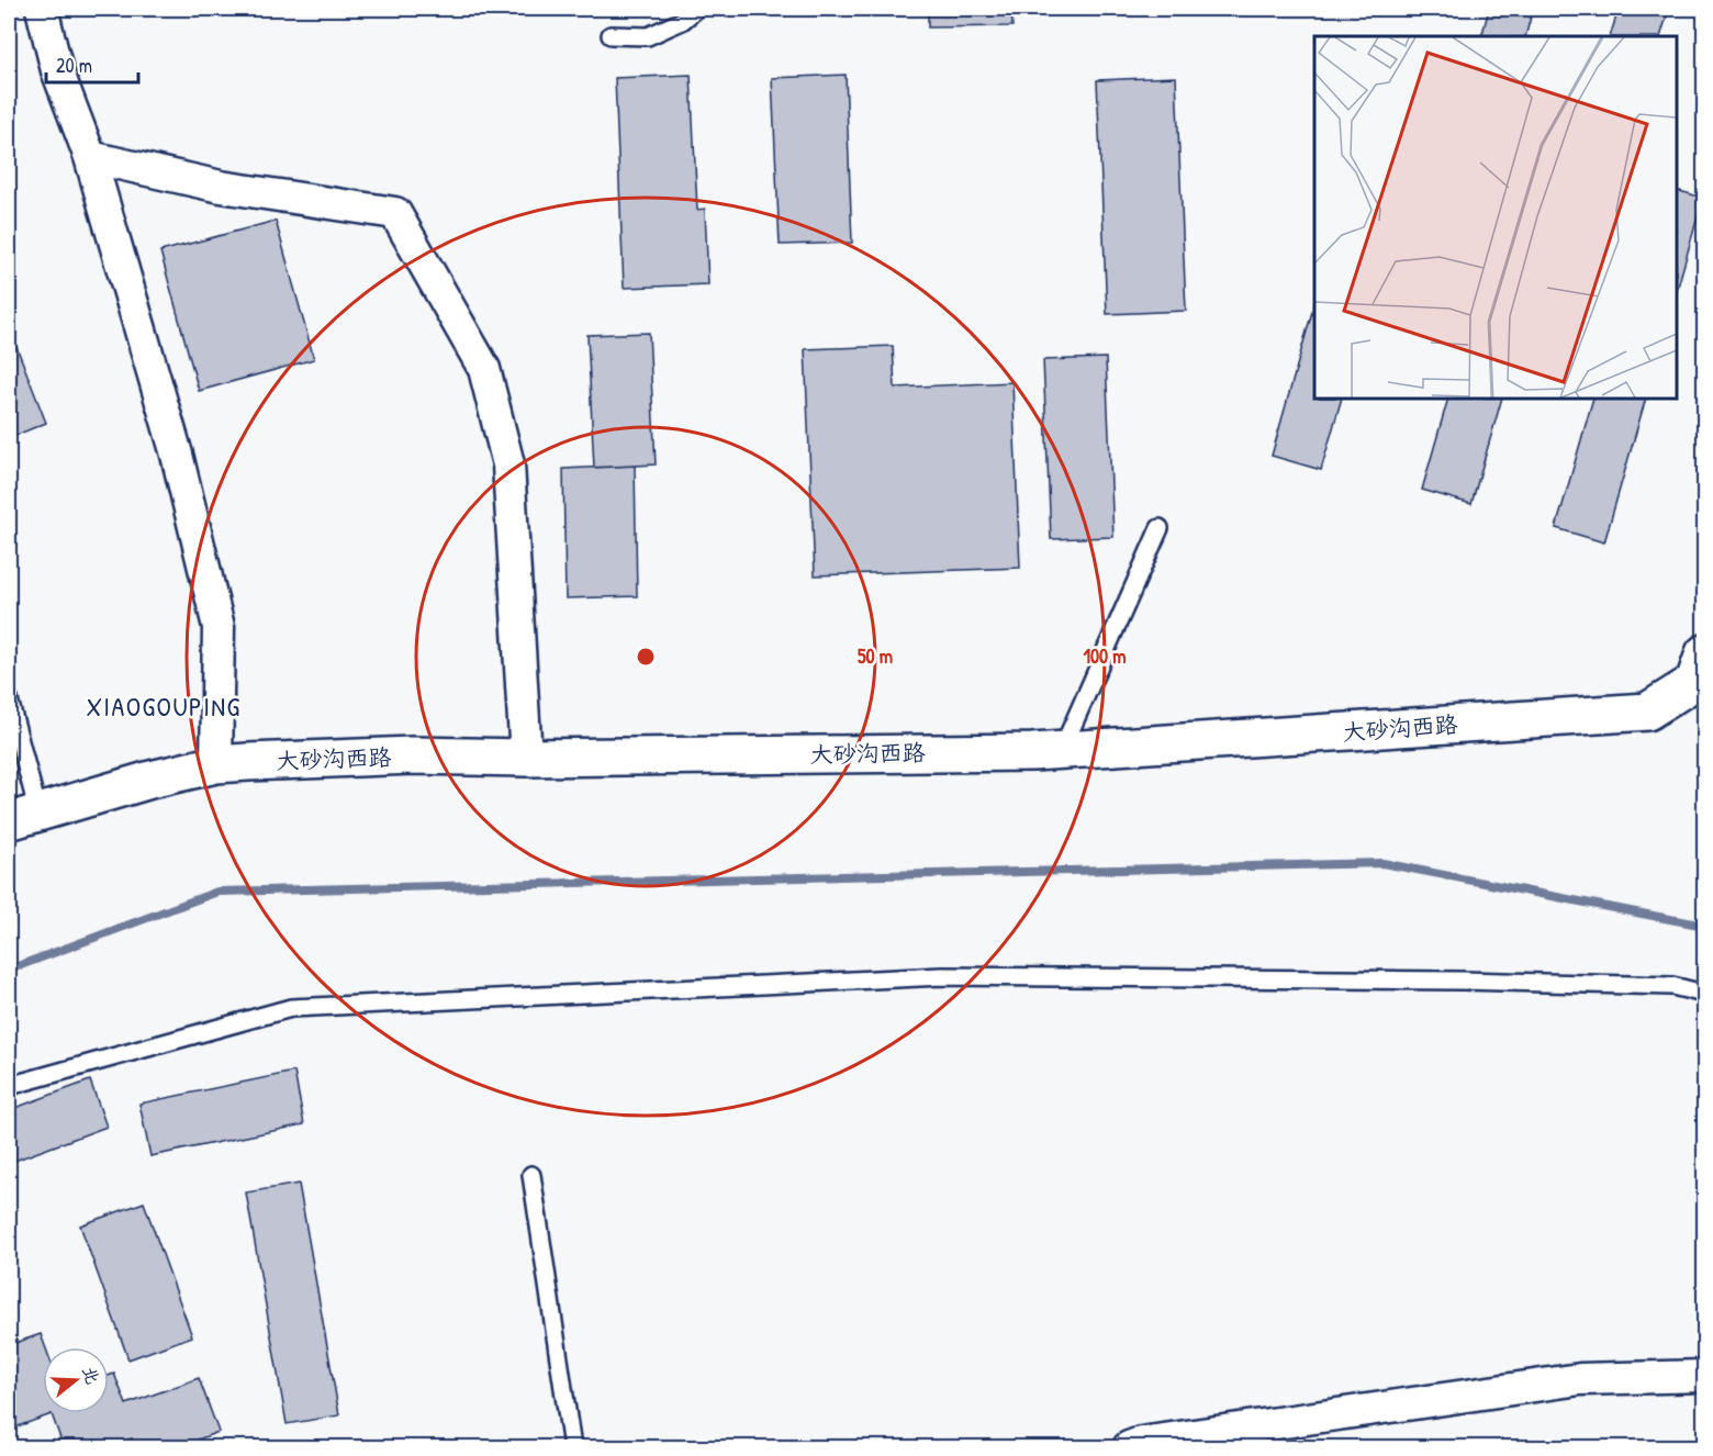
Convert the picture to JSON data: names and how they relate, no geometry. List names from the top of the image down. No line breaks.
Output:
{"streets":{"street":["大砂沟西路"]},"districts":["XIAOGOUPING"],"scale_bar":"20 m","north":"right","rings":["50 m","100 m"]}
